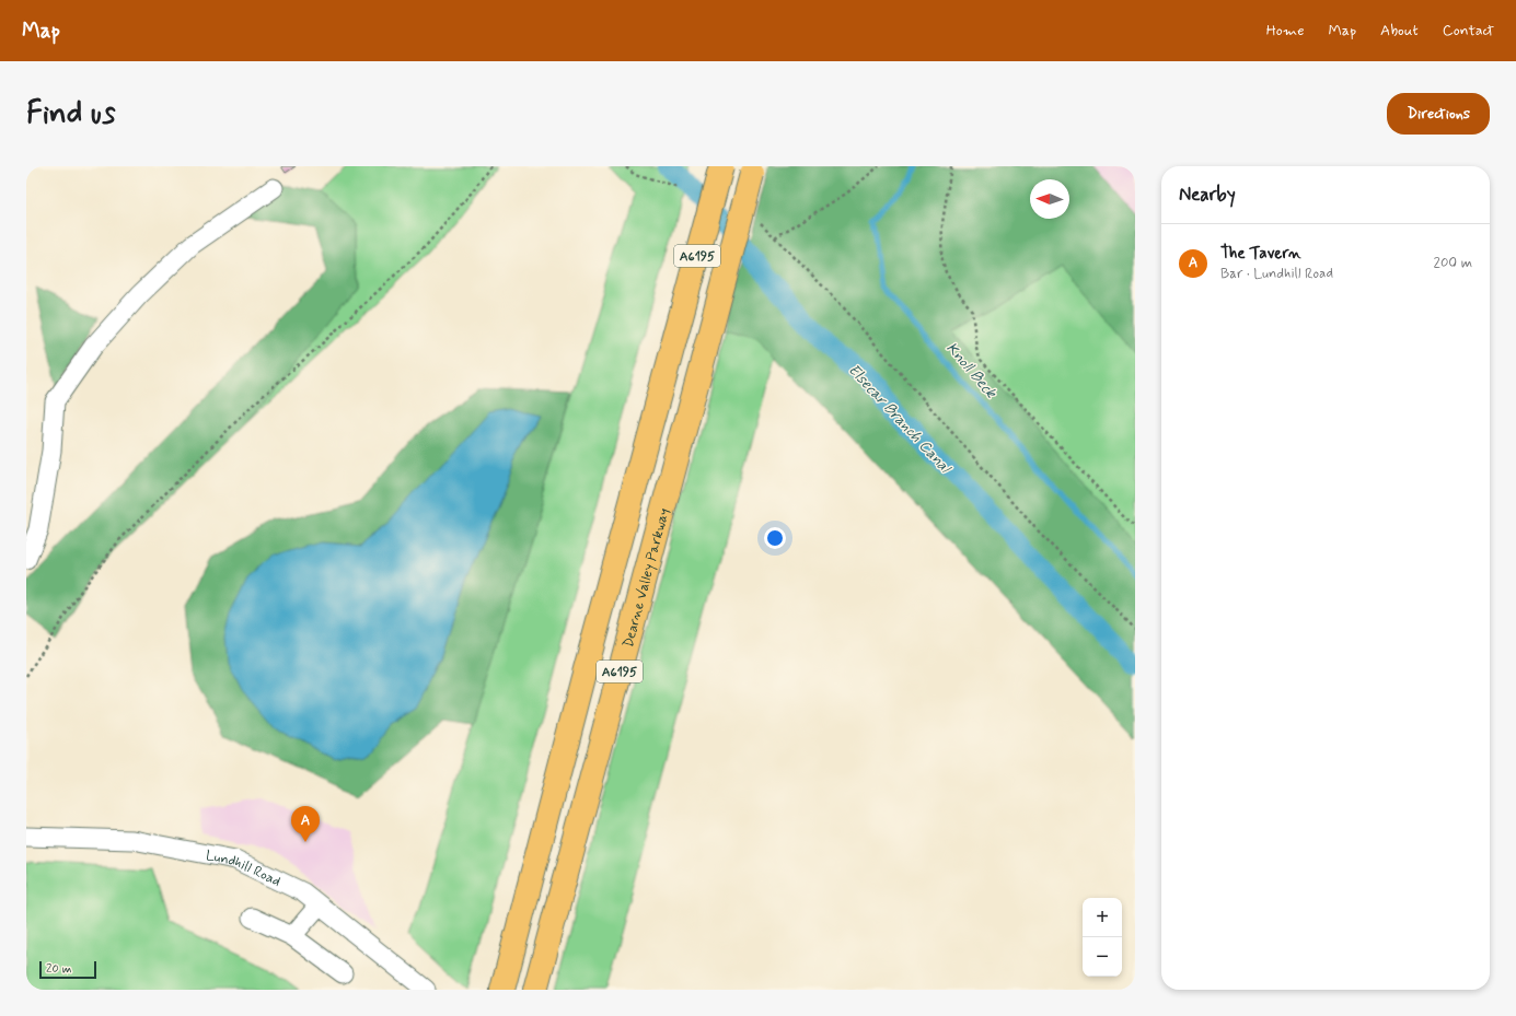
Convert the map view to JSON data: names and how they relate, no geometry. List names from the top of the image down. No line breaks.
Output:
{"streets":{"highway":["A6195","Dearne Valley Parkway"],"street":["Lundhill Road"]},"water":["Knoll Beck","Elsecar Branch Canal"],"scale_bar":"20 m","north":"left","page":{"header":"Map","nav":["Home","Map","About","Contact"],"buttons":"Directions","title":"Find us","heading":"Nearby","list":[{"mark":"A","name":"The Tavern","note":"Bar · Lundhill Road","value":"200 m"}],"pins":"A","map_buttons":["+","−"],"scale":"20 m"}}
